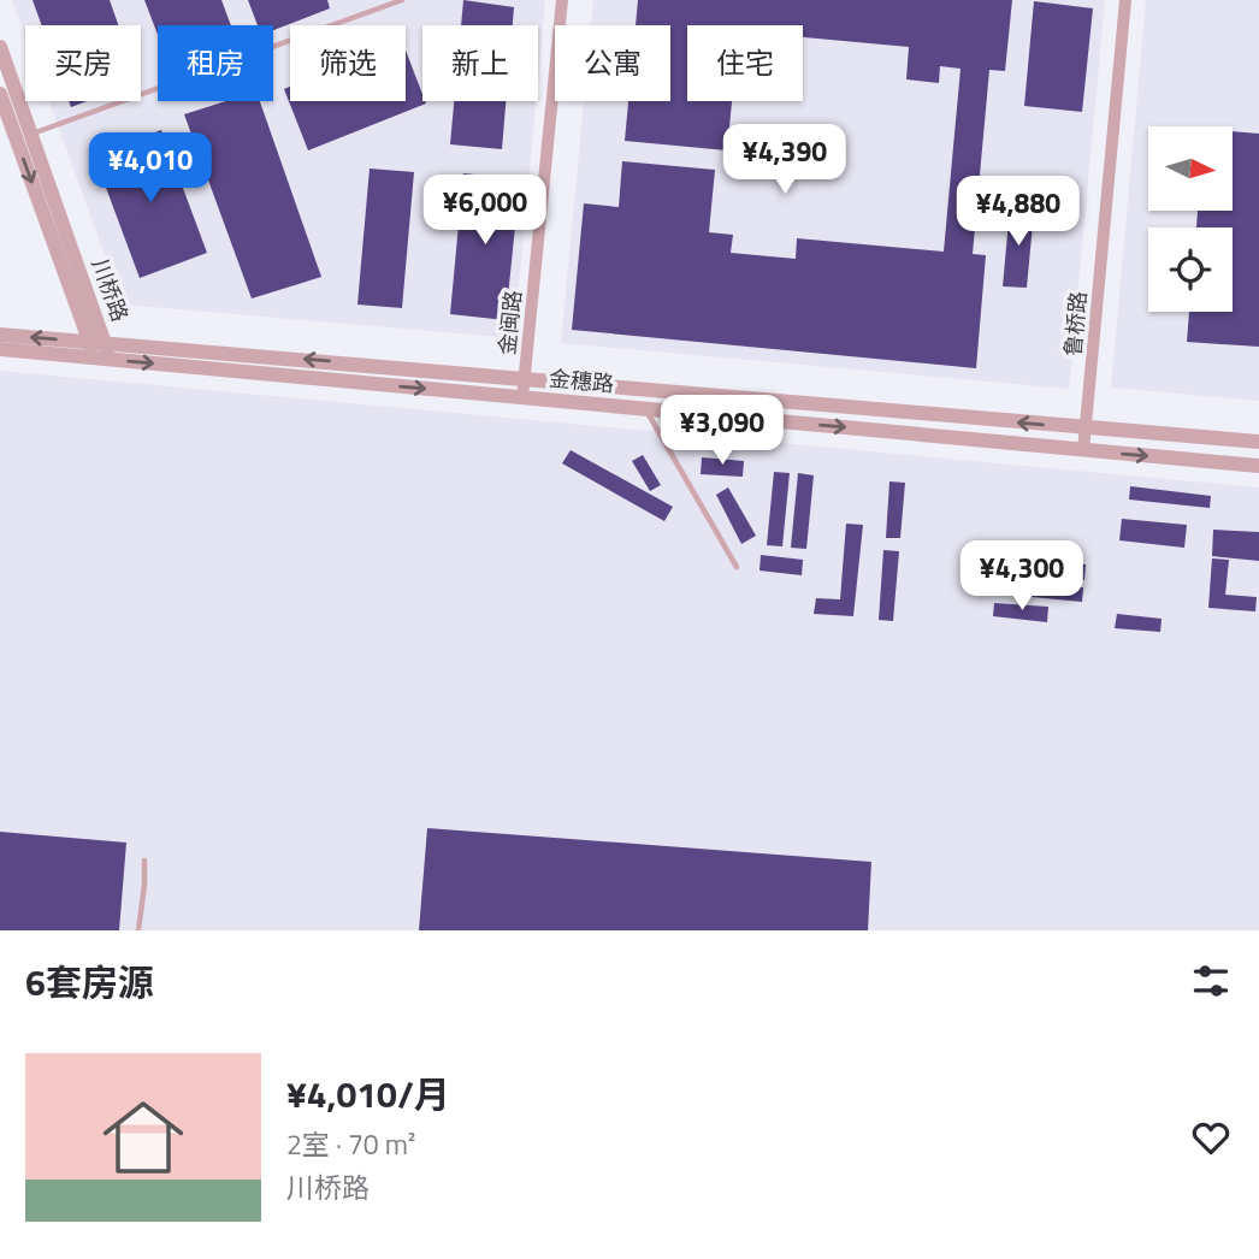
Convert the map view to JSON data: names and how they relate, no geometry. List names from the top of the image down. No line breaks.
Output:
{"streets":{"street":["川桥路","金闽路","鲁桥路","金穗路"]},"crossings":[["川桥路","金穗路"],["金闽路","金穗路"],["鲁桥路","金穗路"]],"north":"right","page":{"chip":["买房","租房","筛选","新上","公寓","住宅"],"price":["¥4,390","¥4,010","¥6,000","¥4,880","¥3,090","¥4,300"],"heading":"6套房源","list":[{"name":"¥4,010/月","note":"2室 · 70 m² · 川桥路"}]}}
